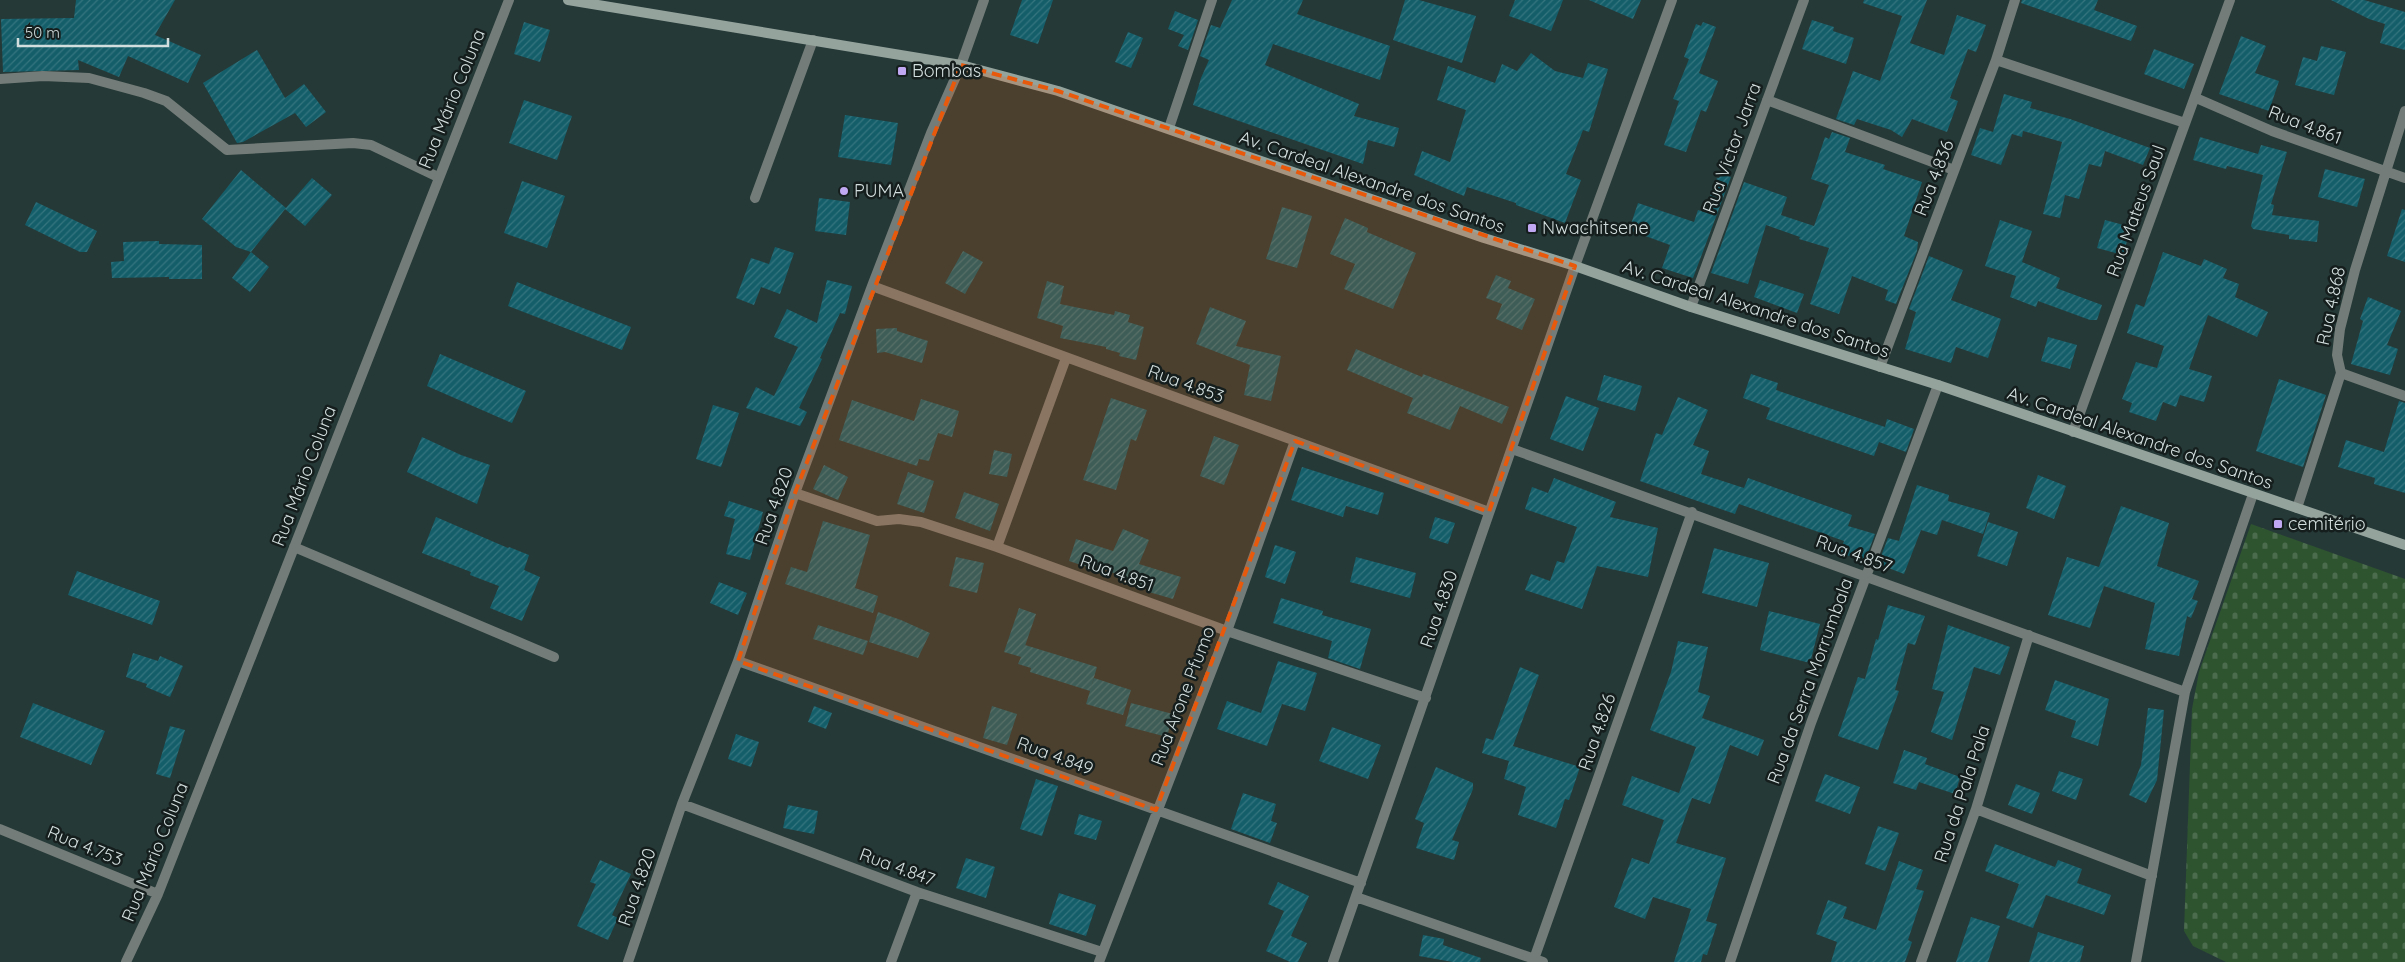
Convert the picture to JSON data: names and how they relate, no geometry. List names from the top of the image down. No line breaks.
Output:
{"streets":{"street":["Rua Mário Coluna","Rua 4.861","Rua Victor Jarra","Rua 4.836","Av. Cardeal Alexandre dos Santos","Rua Mateus Saul","Rua 4.868","Rua 4.853","Rua 4.820","Rua 4.857","Rua 4.851","Rua 4.830","Rua da Serra Morrumbala","Rua Arone Pfumo","Rua 4.826","Rua 4.849","Rua da Pala Pala","Rua 4.753","Rua 4.847"]},"crossings":[["Rua Mário Coluna","Rua 4.753"],["Rua 4.861","Rua Mateus Saul"],["Rua 4.861","Rua 4.868"],["Rua Victor Jarra","Av. Cardeal Alexandre dos Santos"],["Rua 4.836","Av. Cardeal Alexandre dos Santos"],["Av. Cardeal Alexandre dos Santos","Rua Mateus Saul"],["Av. Cardeal Alexandre dos Santos","Rua 4.868"],["Av. Cardeal Alexandre dos Santos","Rua 4.820"],["Av. Cardeal Alexandre dos Santos","Rua 4.830"],["Av. Cardeal Alexandre dos Santos","Rua da Serra Morrumbala"],["Rua 4.853","Rua 4.820"],["Rua 4.853","Rua 4.830"],["Rua 4.853","Rua Arone Pfumo"],["Rua 4.820","Rua 4.851"],["Rua 4.820","Rua 4.849"],["Rua 4.820","Rua 4.847"],["Rua 4.857","Rua 4.830"],["Rua 4.857","Rua da Serra Morrumbala"],["Rua 4.857","Rua 4.826"],["Rua 4.857","Rua da Pala Pala"],["Rua 4.851","Rua 4.830"],["Rua 4.851","Rua Arone Pfumo"],["Rua 4.830","Rua 4.849"],["Rua Arone Pfumo","Rua 4.849"],["Rua Arone Pfumo","Rua 4.847"]],"places":{"transit":["Bombas","Nwachitsene","cemitério"],"other":["PUMA"]},"scale_bar":"50 m"}
